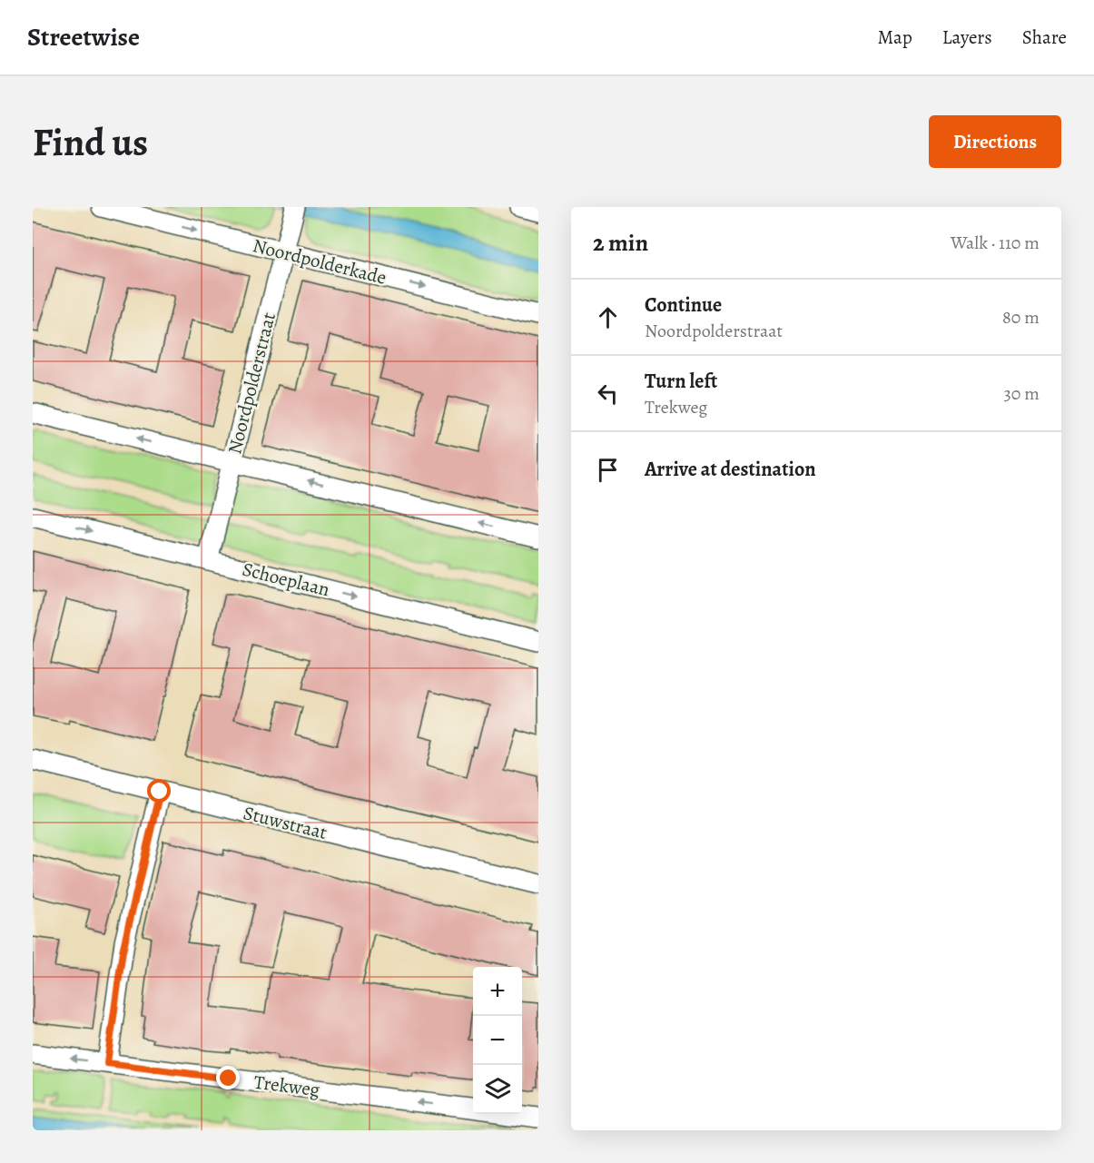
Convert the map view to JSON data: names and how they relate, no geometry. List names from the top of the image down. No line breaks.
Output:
{"streets":{"street":["Noordpolderkade","Noordpolderstraat","Schoeplaan","Stuwstraat","Trekweg"]},"crossings":[["Noordpolderkade","Noordpolderstraat"],["Noordpolderstraat","Schoeplaan"]],"one_way":["Noordpolderkade","Trekweg"],"page":{"header":"Streetwise","nav":["Map","Layers","Share"],"buttons":"Directions","title":"Find us","heading":["2 min","Walk · 110 m"],"list":[["Continue","Noordpolderstraat","80 m"],["Turn left","Trekweg","30 m"],"Arrive at destination"],"map_buttons":["+","−"]}}
